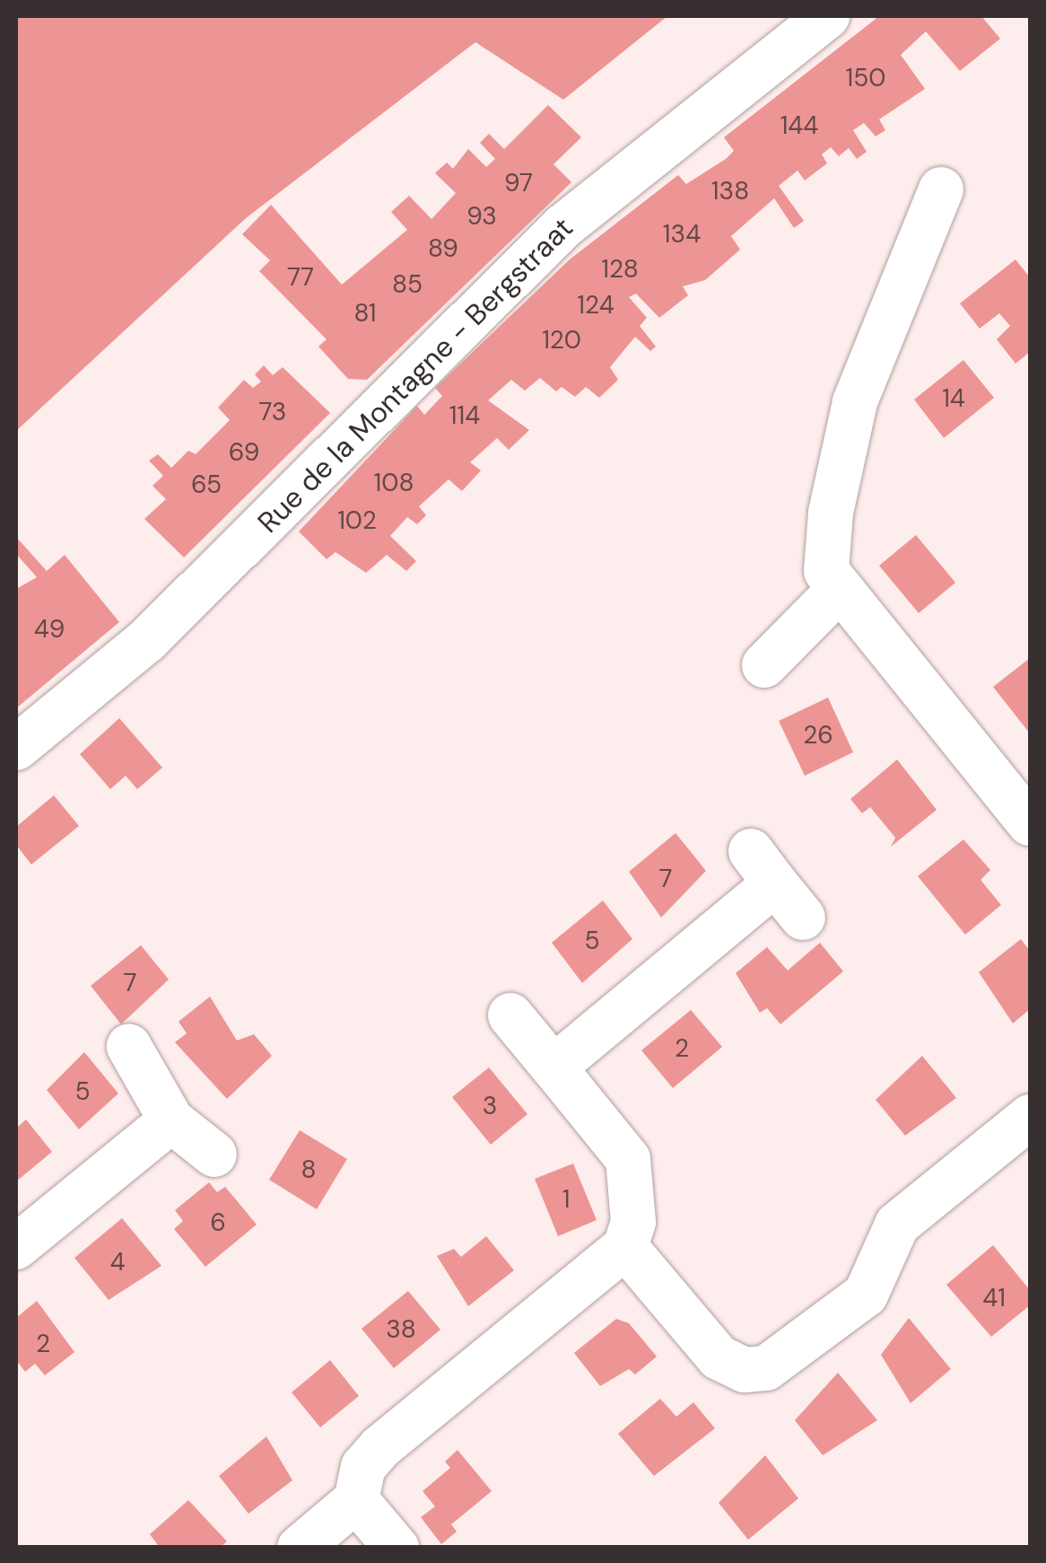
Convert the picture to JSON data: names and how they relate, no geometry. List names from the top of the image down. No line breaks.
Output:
{"streets":{"street":["Rue de la Montagne - Bergstraat"]},"house_numbers":["150","144","97","138","93","134","89","128","77","85","124","81","120","14","73","114","69","108","65","102","49","26","7","5","7","2","5","3","8","1","6","4","41","38","2"]}
